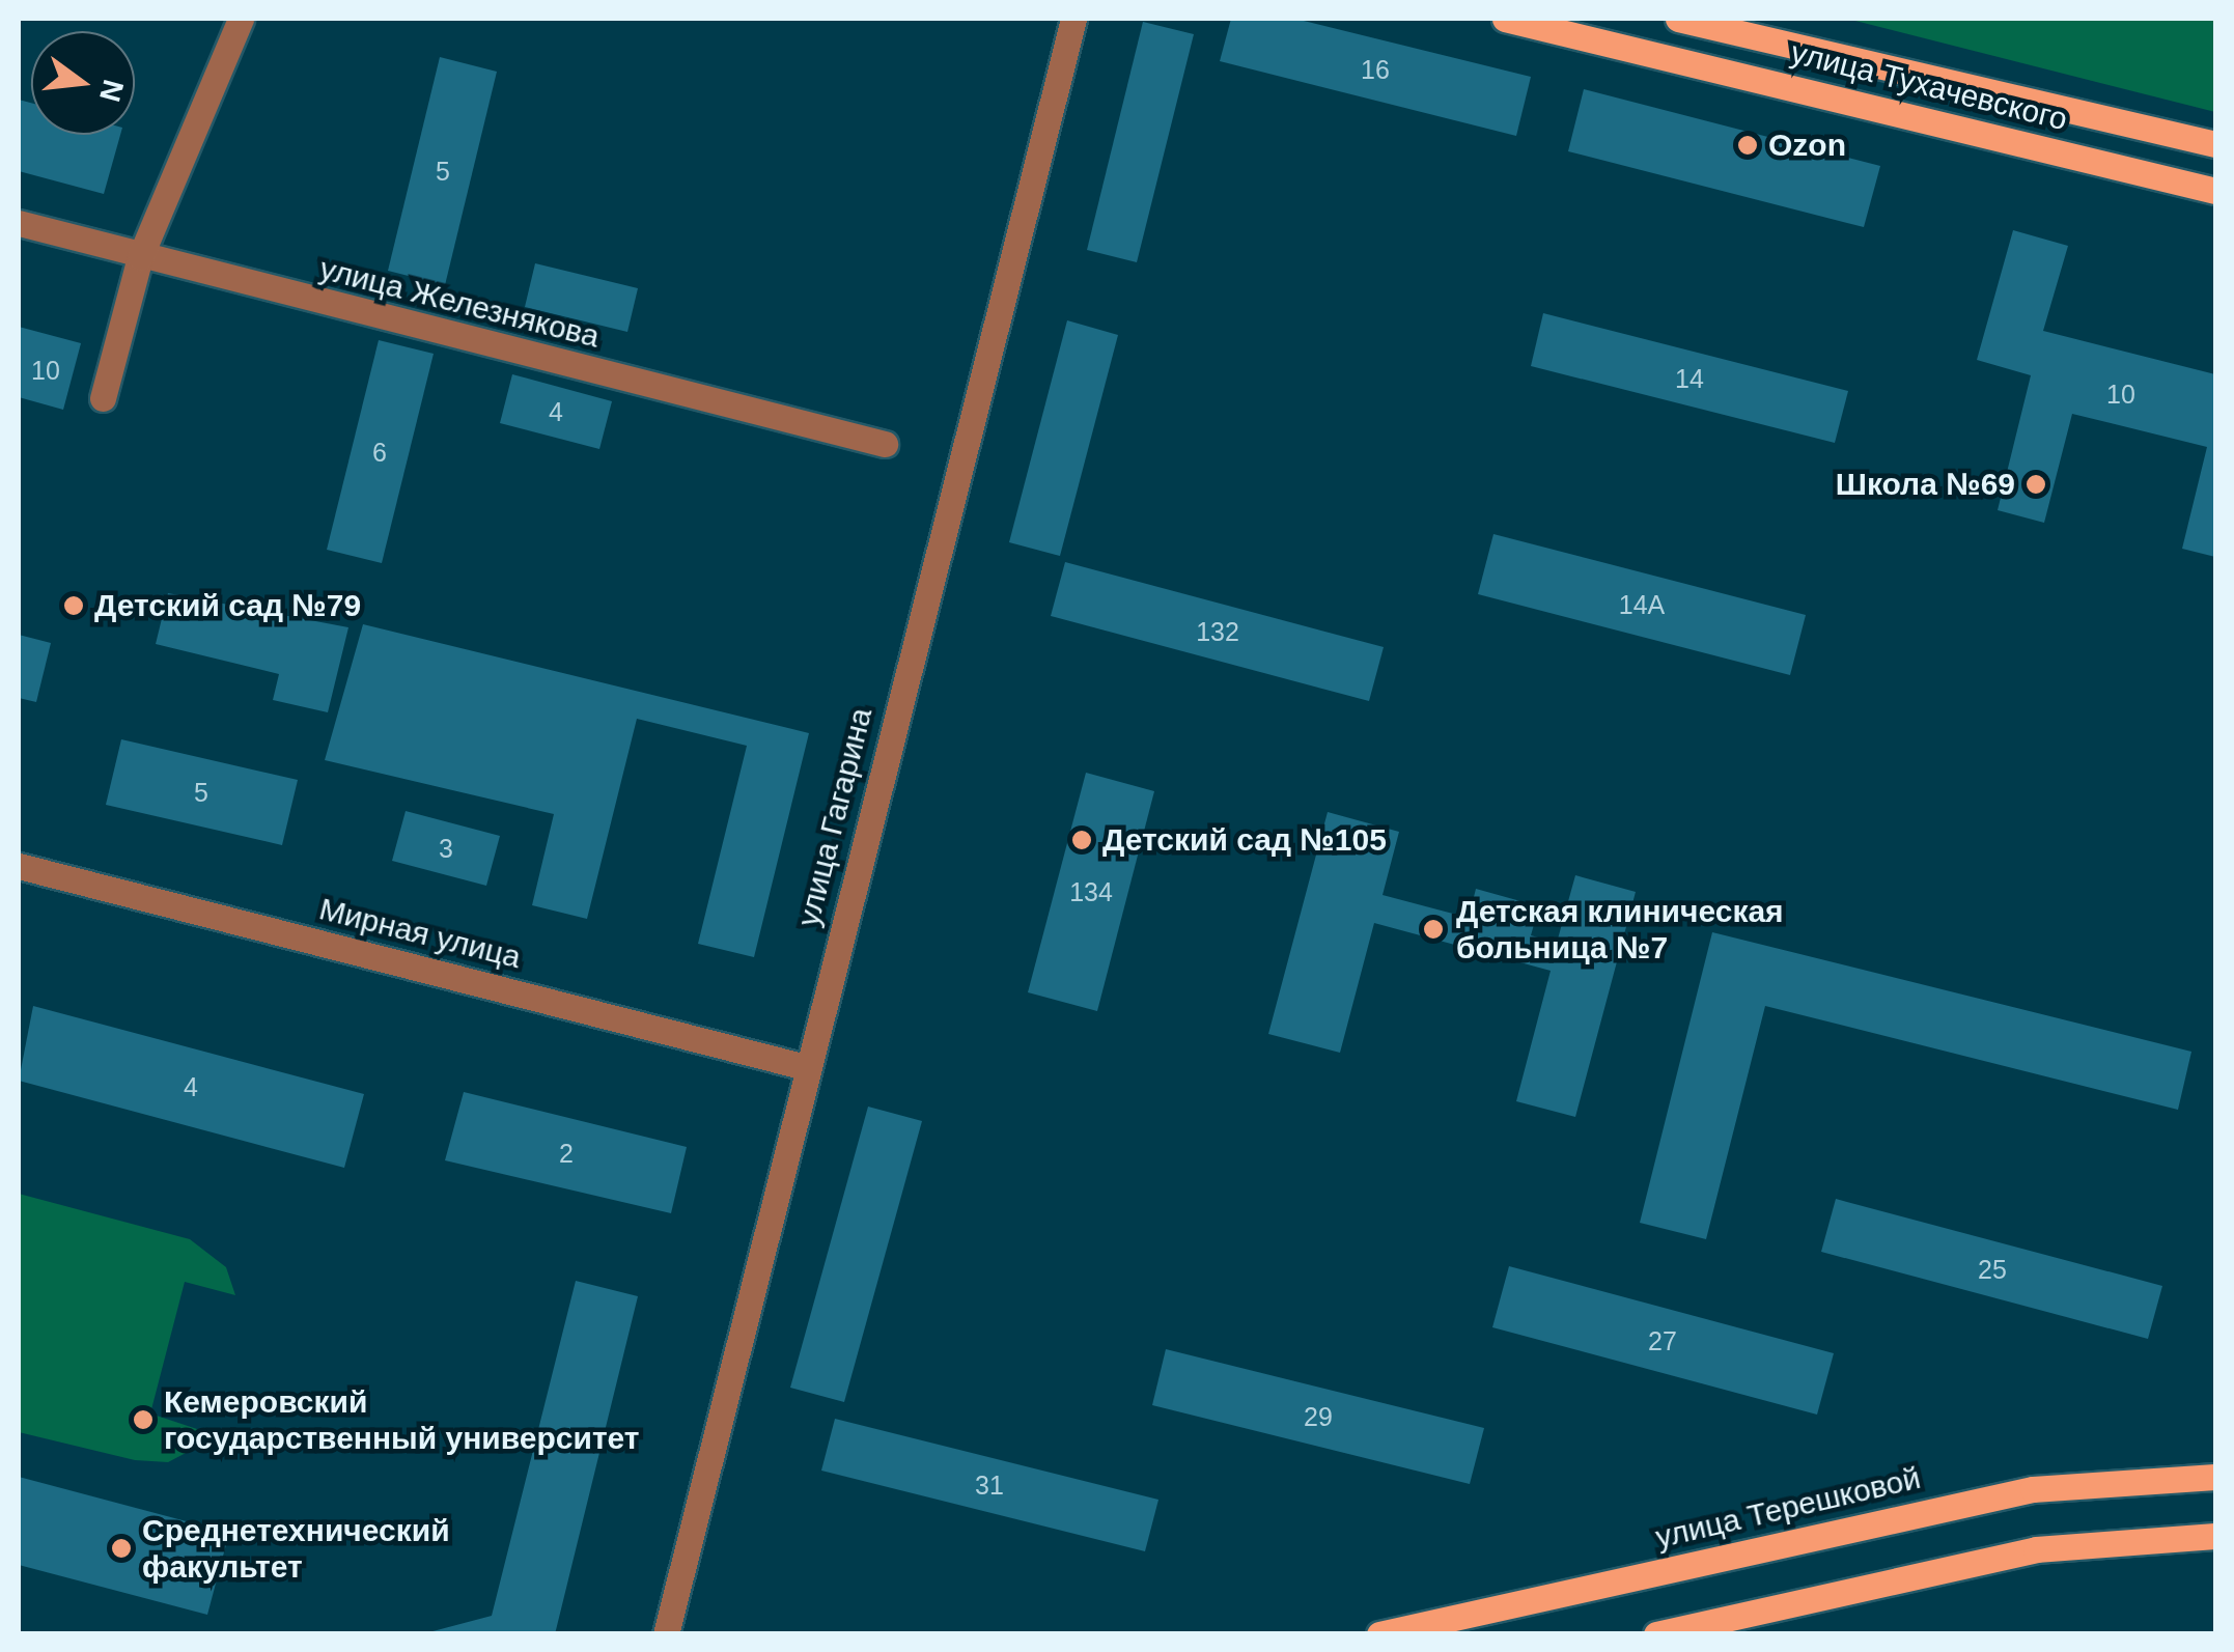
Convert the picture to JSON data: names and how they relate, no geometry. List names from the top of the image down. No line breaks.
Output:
{"streets":{"main road":["улица Тухачевского","улица Терешковой"],"street":["улица Железнякова","улица Гагарина","Мирная улица"]},"crossings":[["улица Гагарина","Мирная улица"]],"places":["Ozon","Школа №69","Детский сад №79","Детский сад №105","Детская клиническая больница №7","Кемеровский государственный университет","Среднетехнический факультет"],"house_numbers":["16","5","10","14","10","4","6","14А","132","5","3","134","4","2","25","27","29","31"],"north":"right"}
